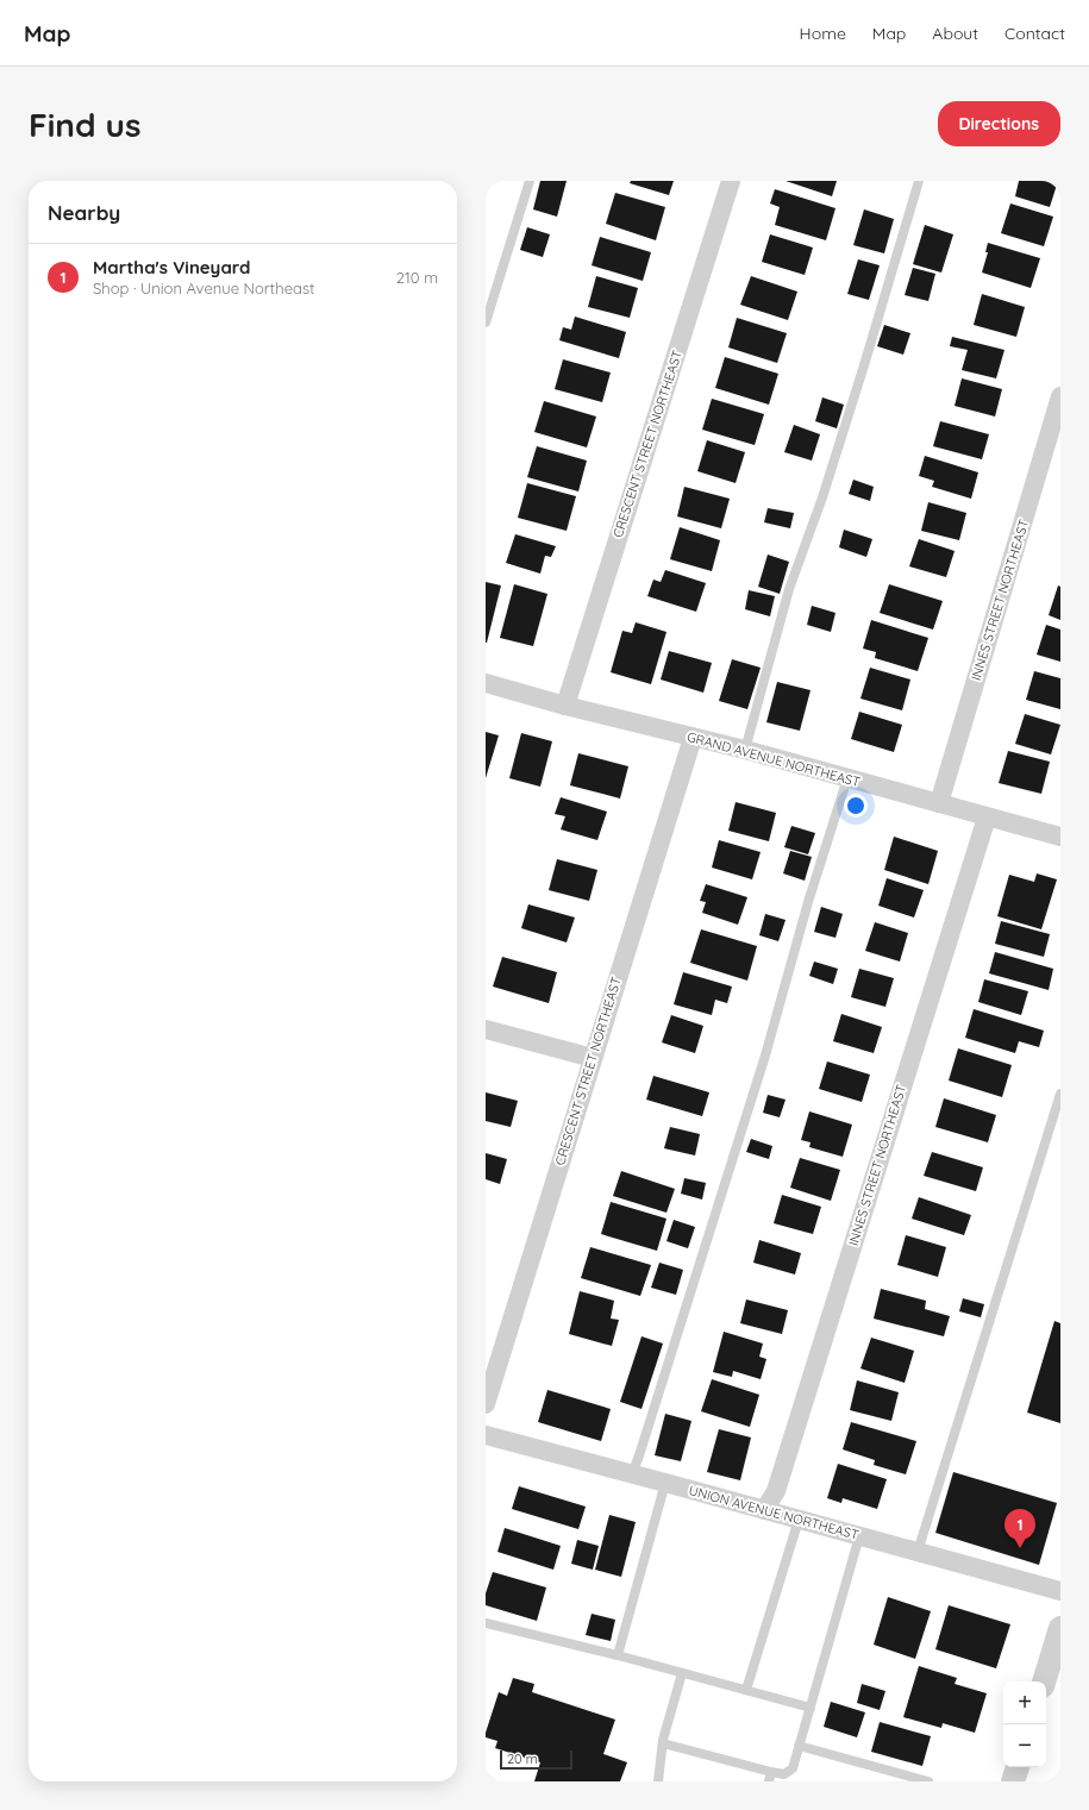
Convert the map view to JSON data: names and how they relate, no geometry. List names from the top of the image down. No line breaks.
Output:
{"streets":{"street":["CRESCENT STREET NORTHEAST","INNES STREET NORTHEAST","GRAND AVENUE NORTHEAST","UNION AVENUE NORTHEAST"]},"crossings":[["CRESCENT STREET NORTHEAST","GRAND AVENUE NORTHEAST"],["INNES STREET NORTHEAST","GRAND AVENUE NORTHEAST"],["INNES STREET NORTHEAST","UNION AVENUE NORTHEAST"]],"scale_bar":"20 m","page":{"header":"Map","nav":["Home","Map","About","Contact"],"buttons":"Directions","title":"Find us","heading":"Nearby","list":[{"mark":"1","name":"Martha's Vineyard","note":"Shop · Union Avenue Northeast","value":"210 m"}],"pins":"1","map_buttons":["+","−"],"scale":"20 m"}}
